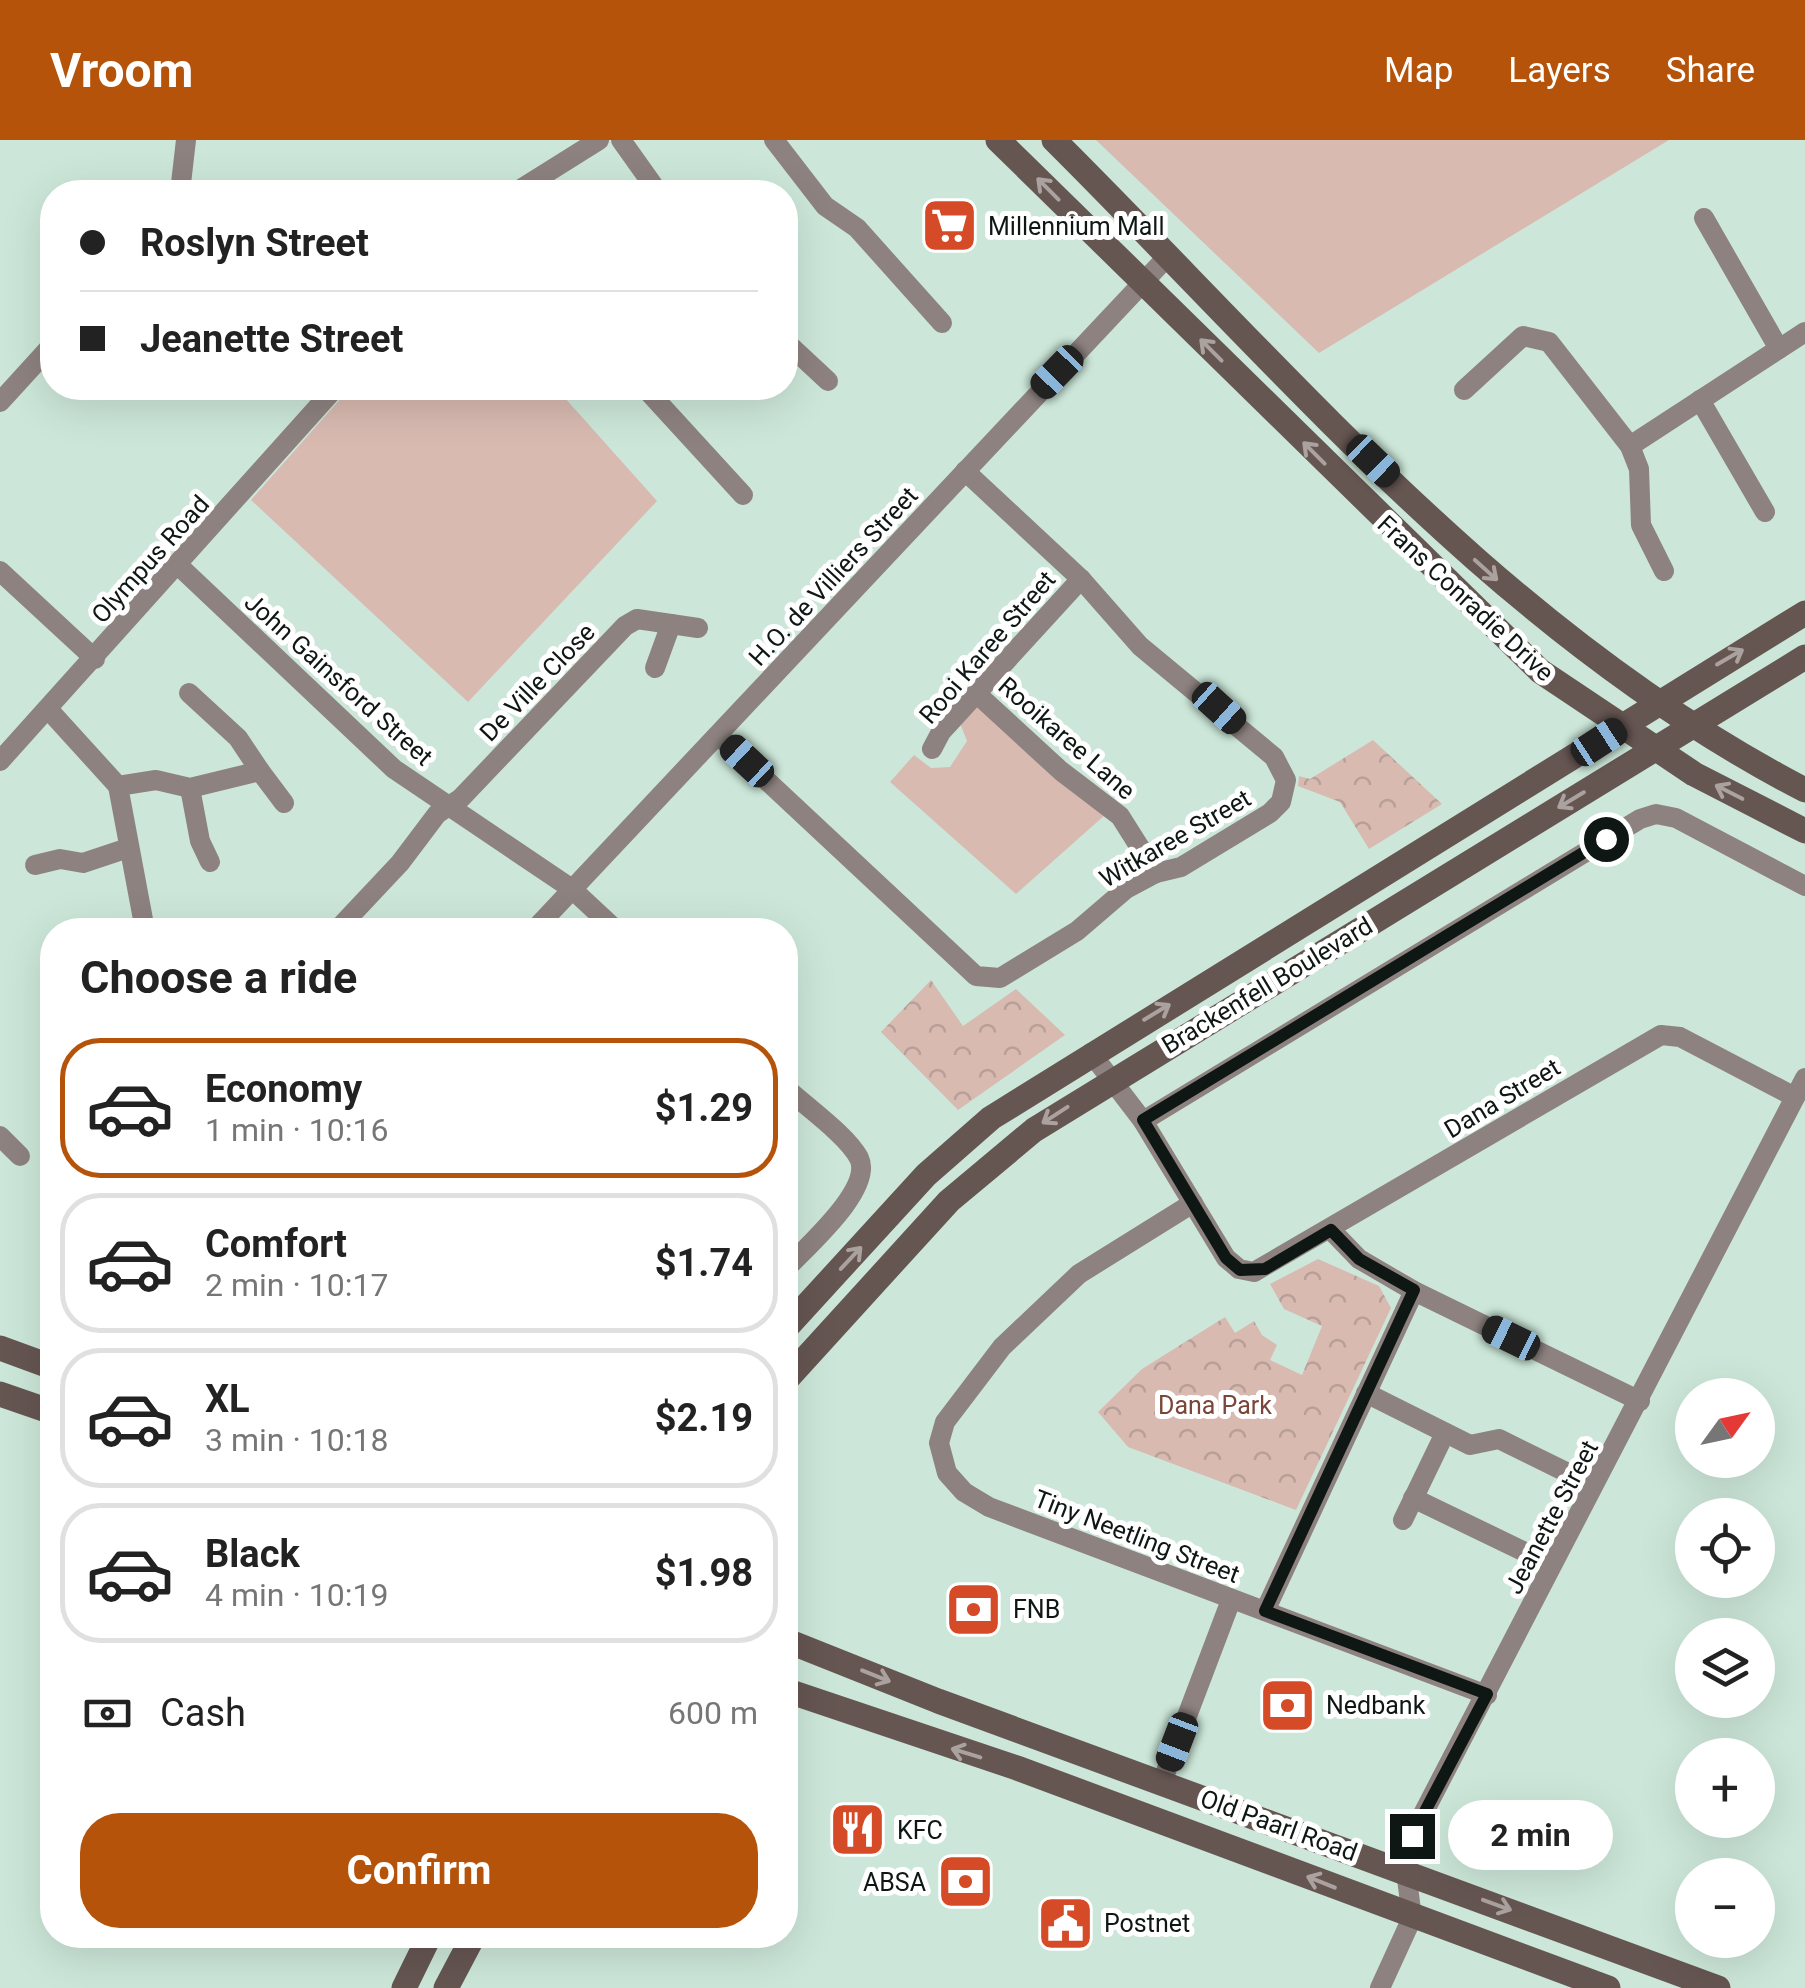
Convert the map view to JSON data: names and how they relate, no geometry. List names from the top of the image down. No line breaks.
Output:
{"streets":{"street":["Olympus Road","H.O. de Villiers Street","Frans Conradie Drive","Rooi Karee Street","John Gainsford Street","De Ville Close","Rooikaree Lane","Witkaree Street","Brackenfell Boulevard","Dana Street","Jeanette Street","Tiny Neetling Street","Old Paarl Road"]},"crossings":[["Olympus Road","John Gainsford Street"],["H.O. de Villiers Street","Frans Conradie Drive"],["H.O. de Villiers Street","John Gainsford Street"],["H.O. de Villiers Street","Witkaree Street"],["Frans Conradie Drive","Brackenfell Boulevard"],["Rooi Karee Street","Rooikaree Lane"],["Rooi Karee Street","Witkaree Street"],["John Gainsford Street","De Ville Close"],["Rooikaree Lane","Witkaree Street"],["Dana Street","Jeanette Street"],["Dana Street","Tiny Neetling Street"],["Jeanette Street","Tiny Neetling Street"],["Jeanette Street","Old Paarl Road"]],"parks":["Dana Park"],"places":{"supermarket":["Millennium Mall"],"bank":["FNB","Nedbank","ABSA"],"restaurant":["KFC"],"public building":["Postnet"]},"north":"top right","page":{"header":"Vroom","nav":["Map","Layers","Share"],"banner":["Roslyn Street","Jeanette Street"],"heading":"Choose a ride","list":[{"name":"Economy","note":"1 min · 10:16","value":"$1.29"},{"name":"Comfort","note":"2 min · 10:17","value":"$1.74"},{"name":"XL","note":"3 min · 10:18","value":"$2.19"},{"name":"Black","note":"4 min · 10:19","value":"$1.98"}],"map_buttons":["+","−"],"pay":["Cash","600 m"],"buttons":"Confirm","bubble":"2 min"}}
